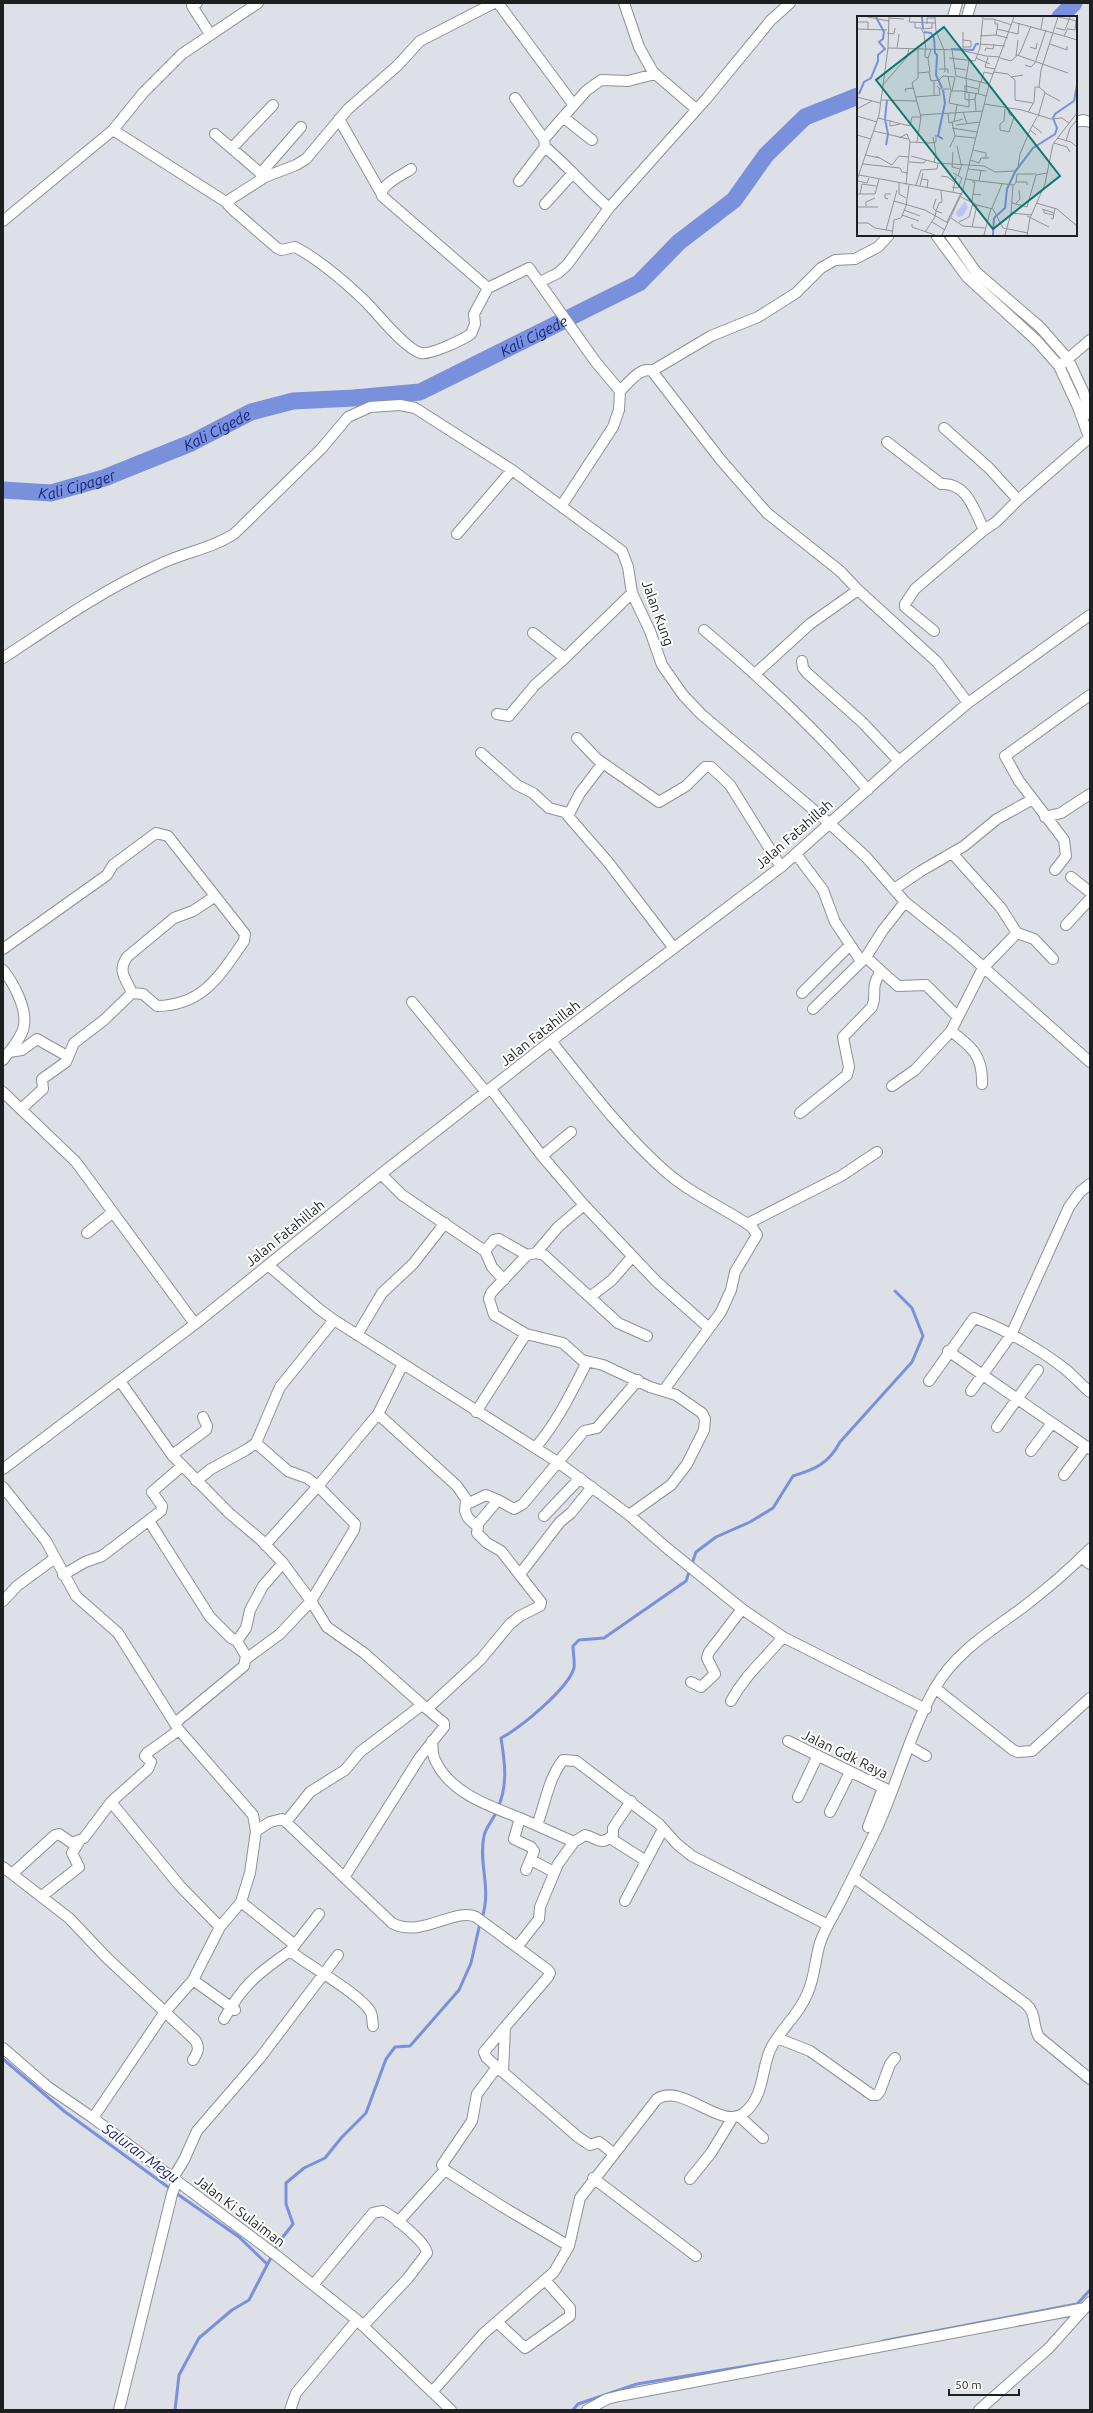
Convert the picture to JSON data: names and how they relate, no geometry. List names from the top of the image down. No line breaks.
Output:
{"streets":{"street":["Jalan Kung","Jalan Fatahillah","Jalan Gdk Raya","Jalan Ki Sulaiman"]},"crossings":[["Jalan Kung","Jalan Fatahillah"]],"water":["Kali Cigede","Kali Cipager","Saluran Megu"],"scale_bar":"50 m"}
